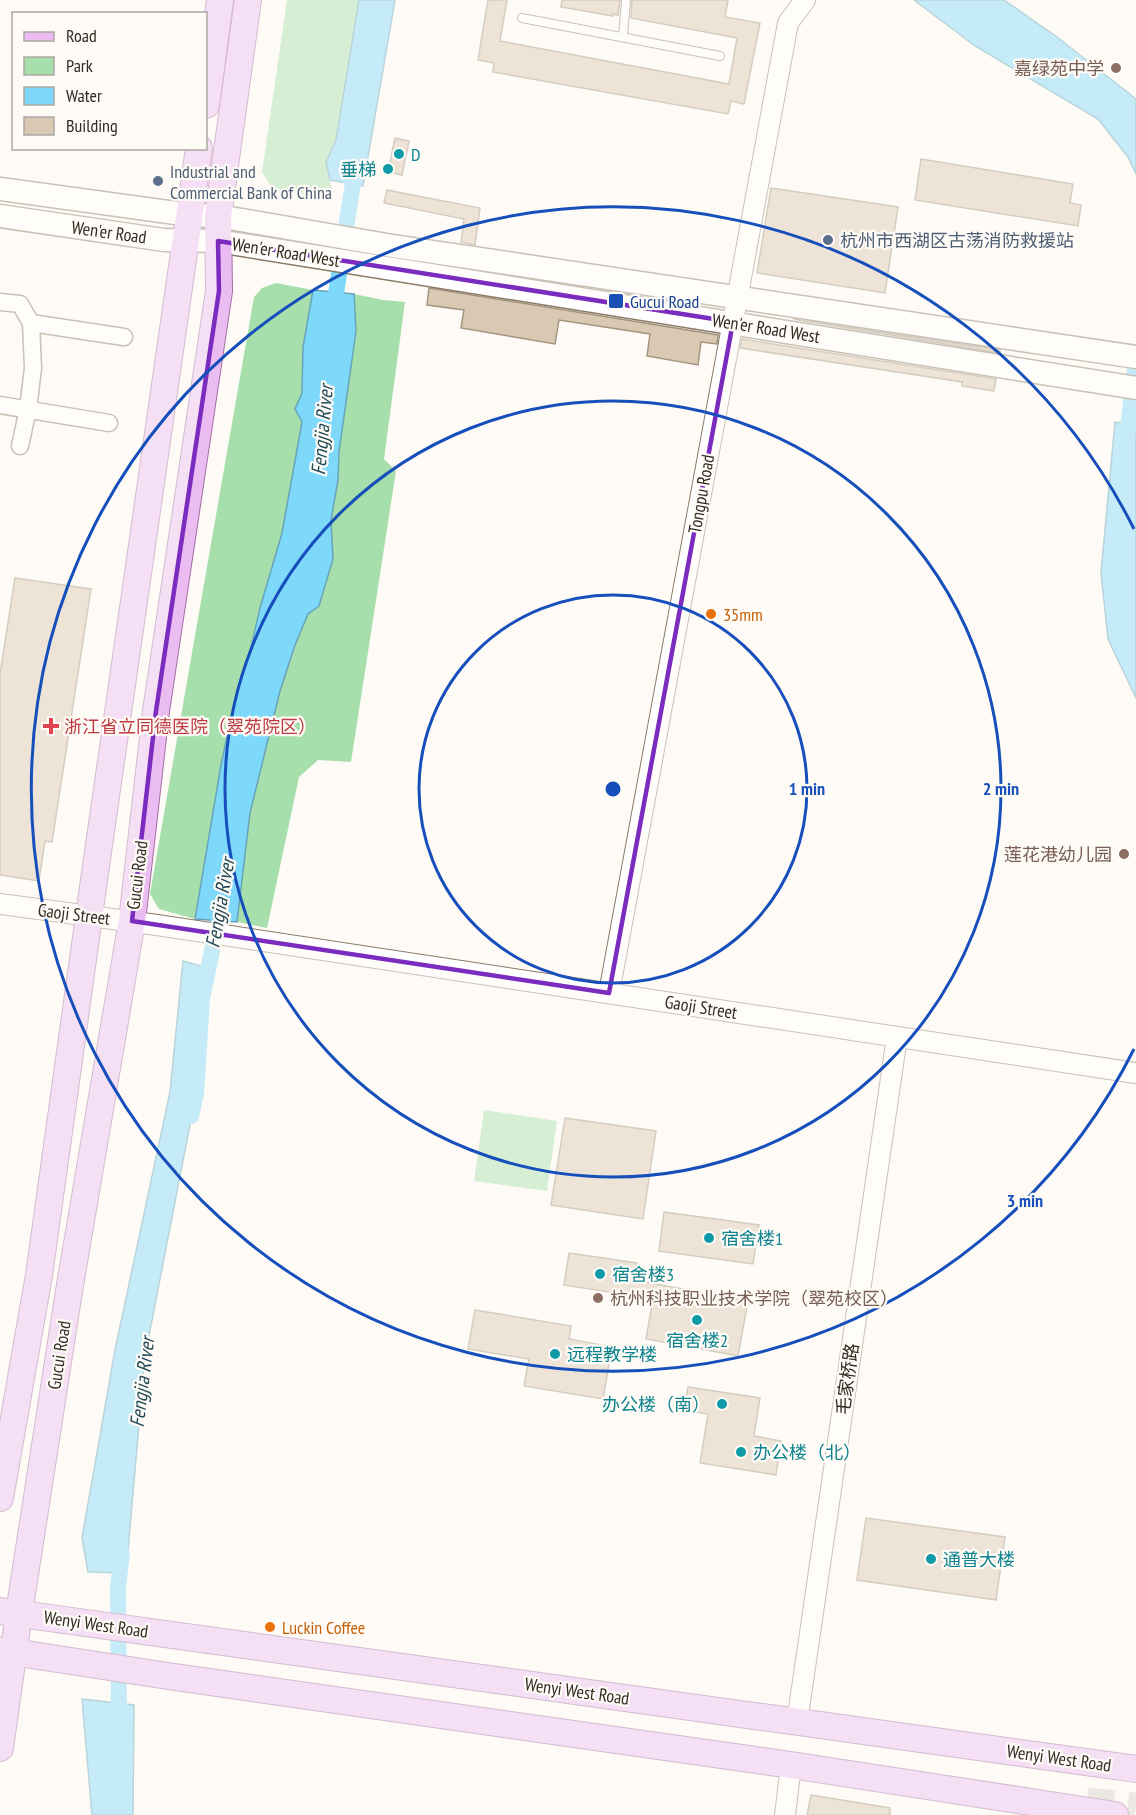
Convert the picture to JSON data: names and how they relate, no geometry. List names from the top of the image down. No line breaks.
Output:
{"streets":{"main road":["Wen'er Road","Wen'er Road West","Gucui Road","Wenyi West Road"],"street":["Tongpu Road","Gaoji Street","毛家桥路"]},"crossings":[["Wen'er Road","Wen'er Road West"],["Wen'er Road","Gucui Road"],["Wen'er Road West","Tongpu Road"],["Wen'er Road West","Gucui Road"],["Tongpu Road","Gaoji Street"],["Gucui Road","Gaoji Street"],["Gucui Road","Wenyi West Road"],["Gaoji Street","毛家桥路"],["毛家桥路","Wenyi West Road"]],"water":["Fengjia River"],"places":{"other":["嘉绿苑中学","D","垂梯","Industrial and Commercial Bank of China","杭州市西湖区古荡消防救援站","35mm","莲花港幼儿园","宿舍楼1","宿舍楼3","杭州科技职业技术学院（翠苑校区）","宿舍楼2","远程教学楼","办公楼（南）","办公楼（北）","通普大楼","Luckin Coffee"],"transit":["Gucui Road"],"health":["浙江省立同德医院（翠苑院区）"]},"legend":["Road","Park","Water","Building"],"rings":["1 min","2 min","3 min"]}
